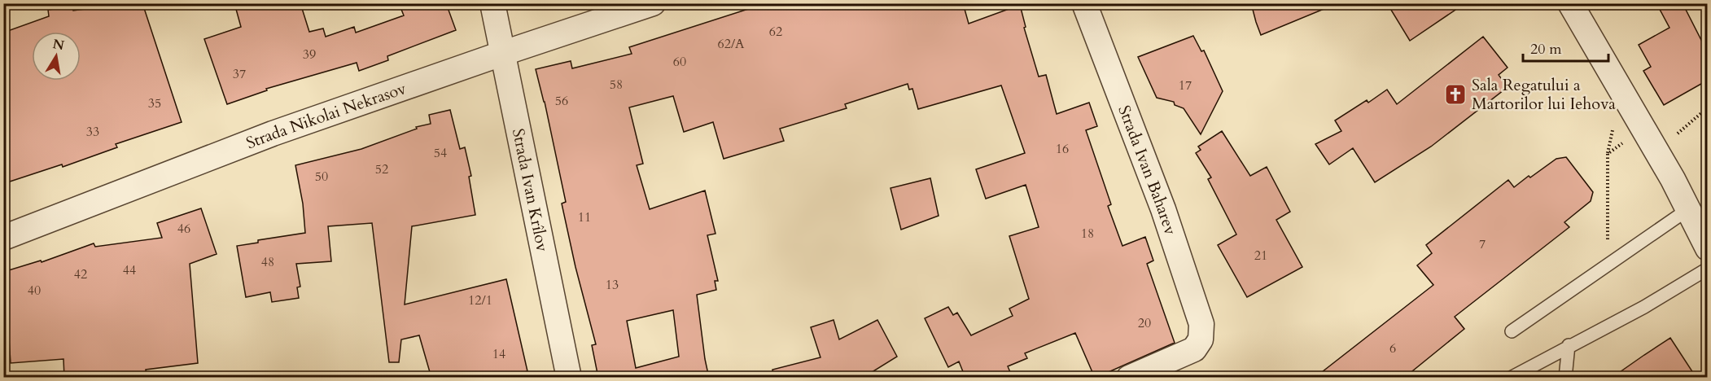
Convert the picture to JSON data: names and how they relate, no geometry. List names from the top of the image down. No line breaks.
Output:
{"streets":{"street":["Strada Nikolai Nekrasov","Strada Ivan Baharev","Strada Ivan Krîlov"]},"crossings":[["Strada Nikolai Nekrasov","Strada Ivan Krîlov"]],"places":{"church":["Sala Regatului a Martorilor lui Iehova"]},"house_numbers":["62","62/A","39","60","37","58","17","56","35","33","16","54","52","50","11","46","18","7","21","48","44","42","13","40","12/1","20","6","14"],"scale_bar":"20 m","north":"top"}
